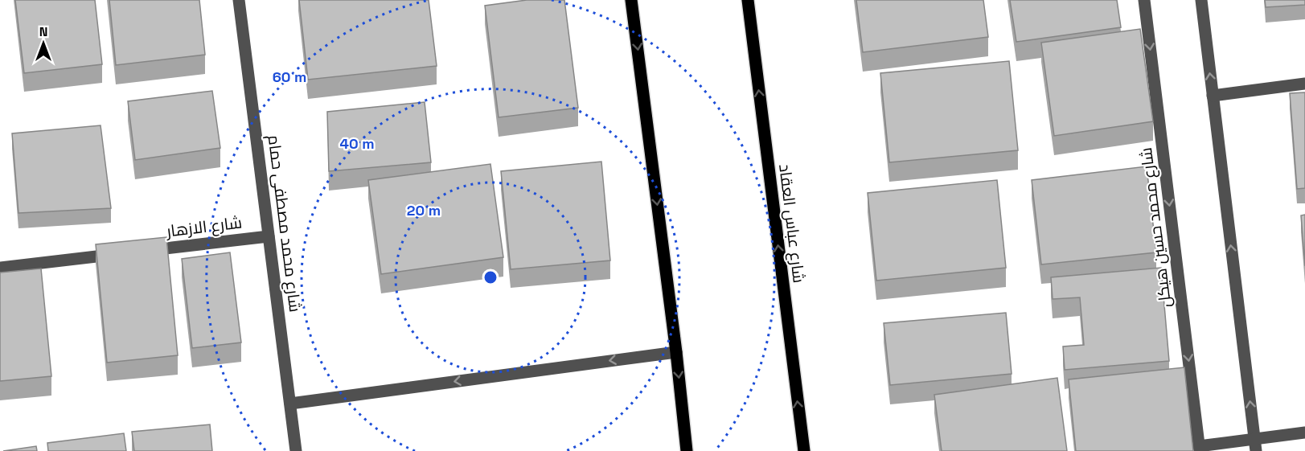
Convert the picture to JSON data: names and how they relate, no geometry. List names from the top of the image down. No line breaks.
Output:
{"streets":{"main road":["شارع عباس العقاد"],"street":["شارع محمد مصطفى حمام","شارع الازهار","شارع محمد حسين هيكل"]},"crossings":[["شارع محمد مصطفى حمام","شارع الازهار"]],"one_way":["شارع عباس العقاد"],"north":"top","rings":["60 m","40 m","20 m"]}
